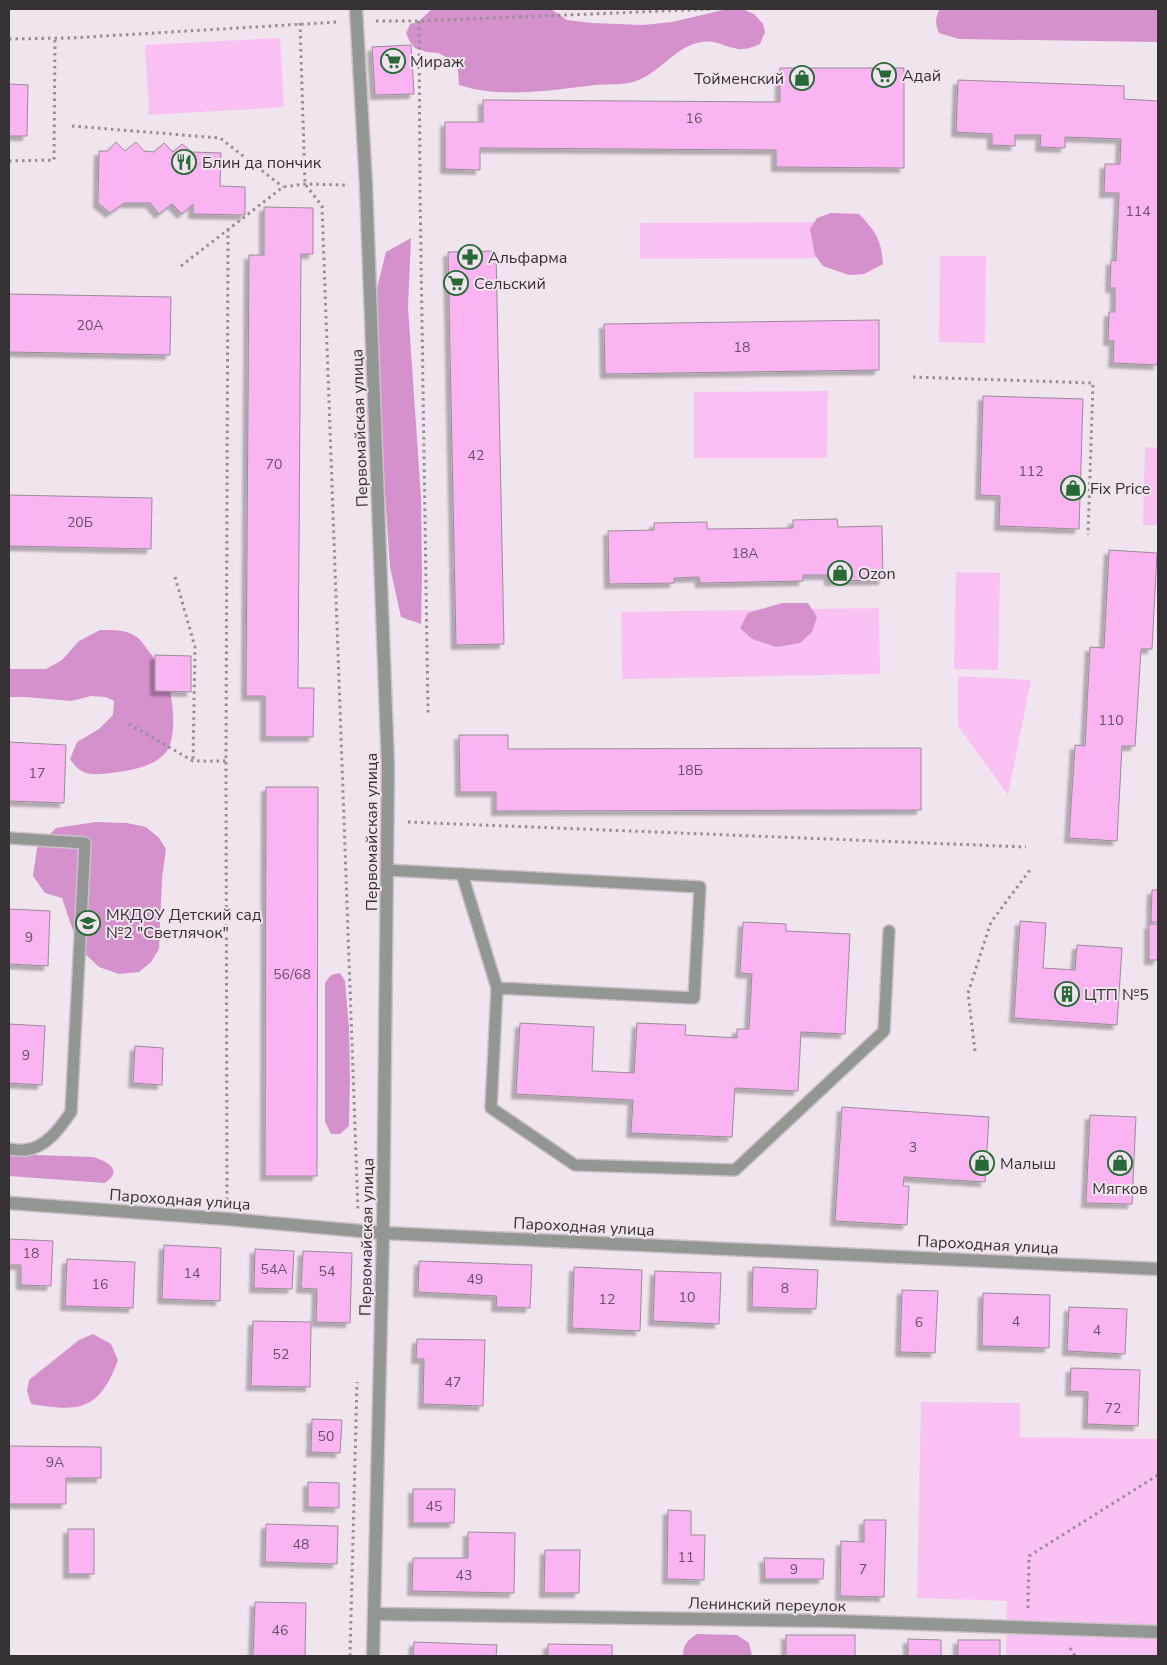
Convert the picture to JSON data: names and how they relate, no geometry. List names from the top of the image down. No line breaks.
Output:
{"streets":{"street":["Первомайская улица","Пароходная улица","Ленинский переулок"]},"crossings":[["Первомайская улица","Пароходная улица"],["Первомайская улица","Ленинский переулок"]],"places":{"supermarket":["Мираж","Адай","Сельский"],"shop":["Тойменский","Fix Price","Ozon","Малыш","Мягков"],"restaurant":["Блин да пончик"],"pharmacy":["Альфарма"],"school or university":["МКДОУ Детский сад №2 \"Светлячок\""],"building":["ЦТП №5"]},"house_numbers":["16","114","20А","18","42","70","112","20Б","18А","110","18Б","17","9","56/68","9","3","18","54А","54","14","49","16","8","10","12","4","6","4","52","47","72","50","9А","45","48","11","9","7","43","46"]}
